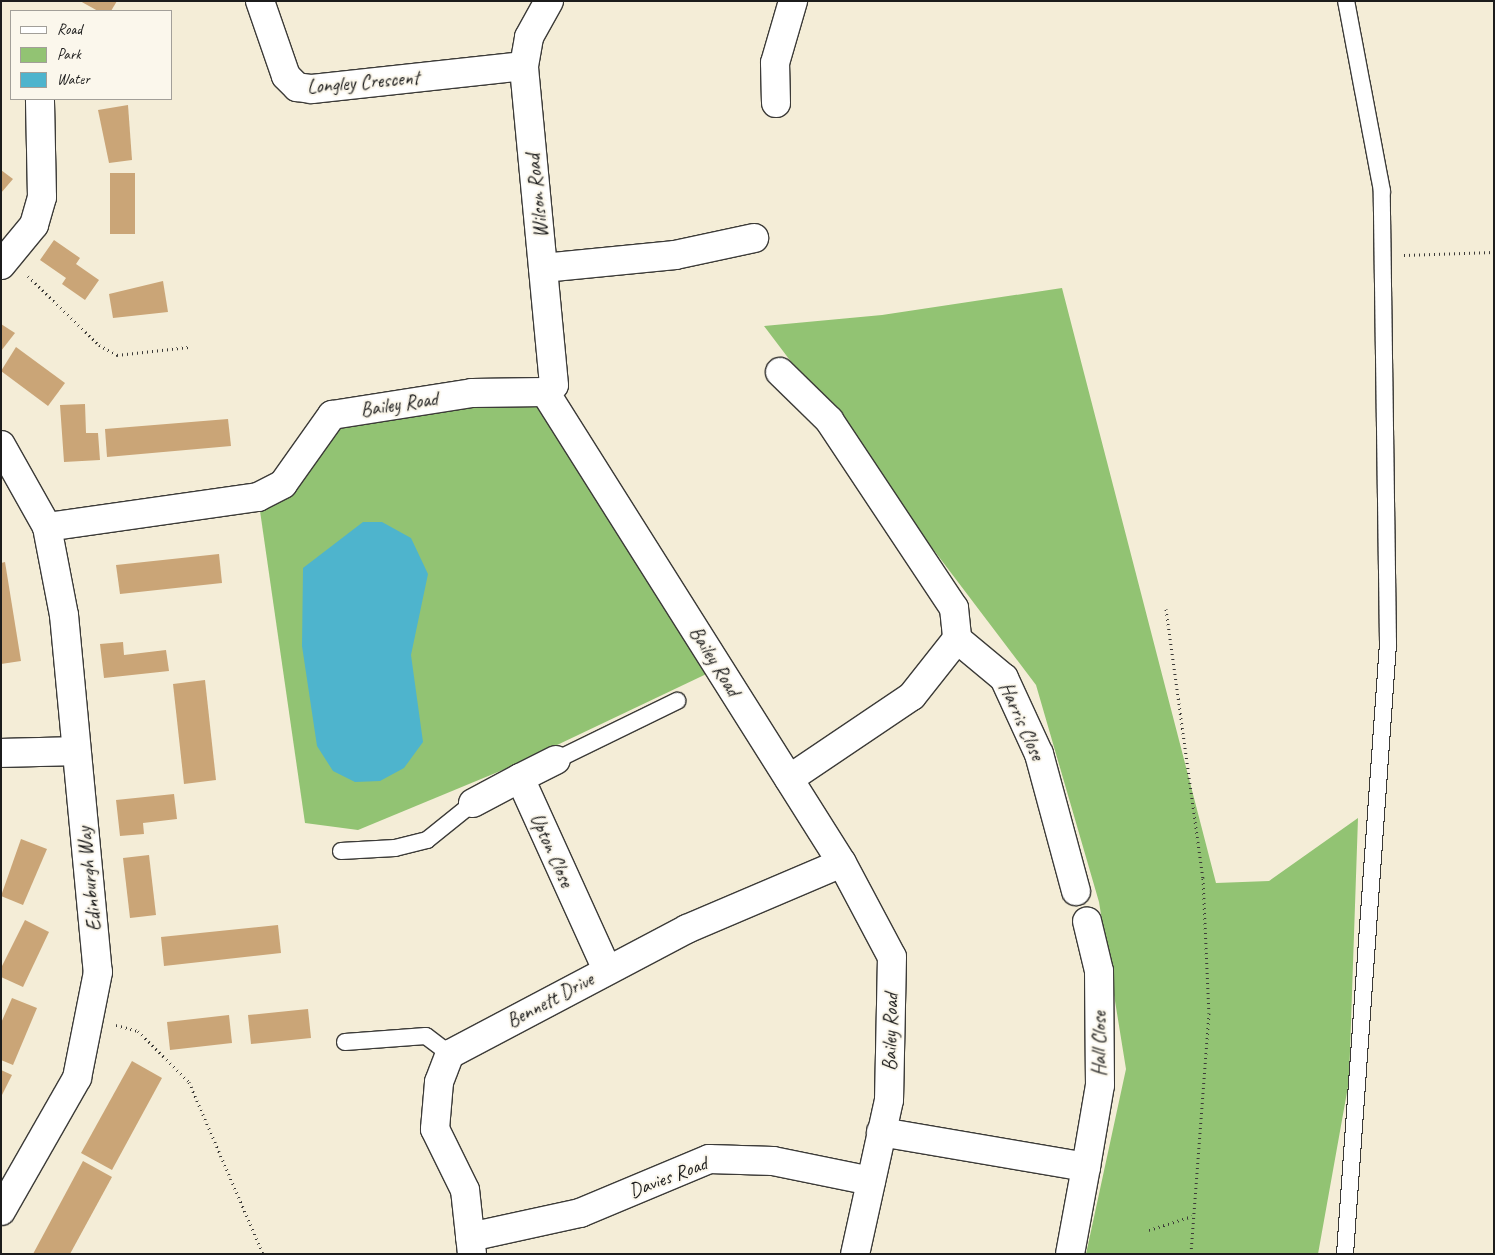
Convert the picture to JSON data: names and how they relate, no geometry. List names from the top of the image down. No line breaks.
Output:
{"streets":{"street":["Longley Crescent","Wilson Road","Bailey Road","Harris Close","Upton Close","Edinburgh Way","Bennett Drive","Hall Close","Davies Road"]},"crossings":[["Longley Crescent","Wilson Road"],["Wilson Road","Bailey Road"],["Bailey Road","Edinburgh Way"],["Bailey Road","Bennett Drive"],["Bailey Road","Davies Road"],["Upton Close","Bennett Drive"]],"legend":["Road","Park","Water"]}
